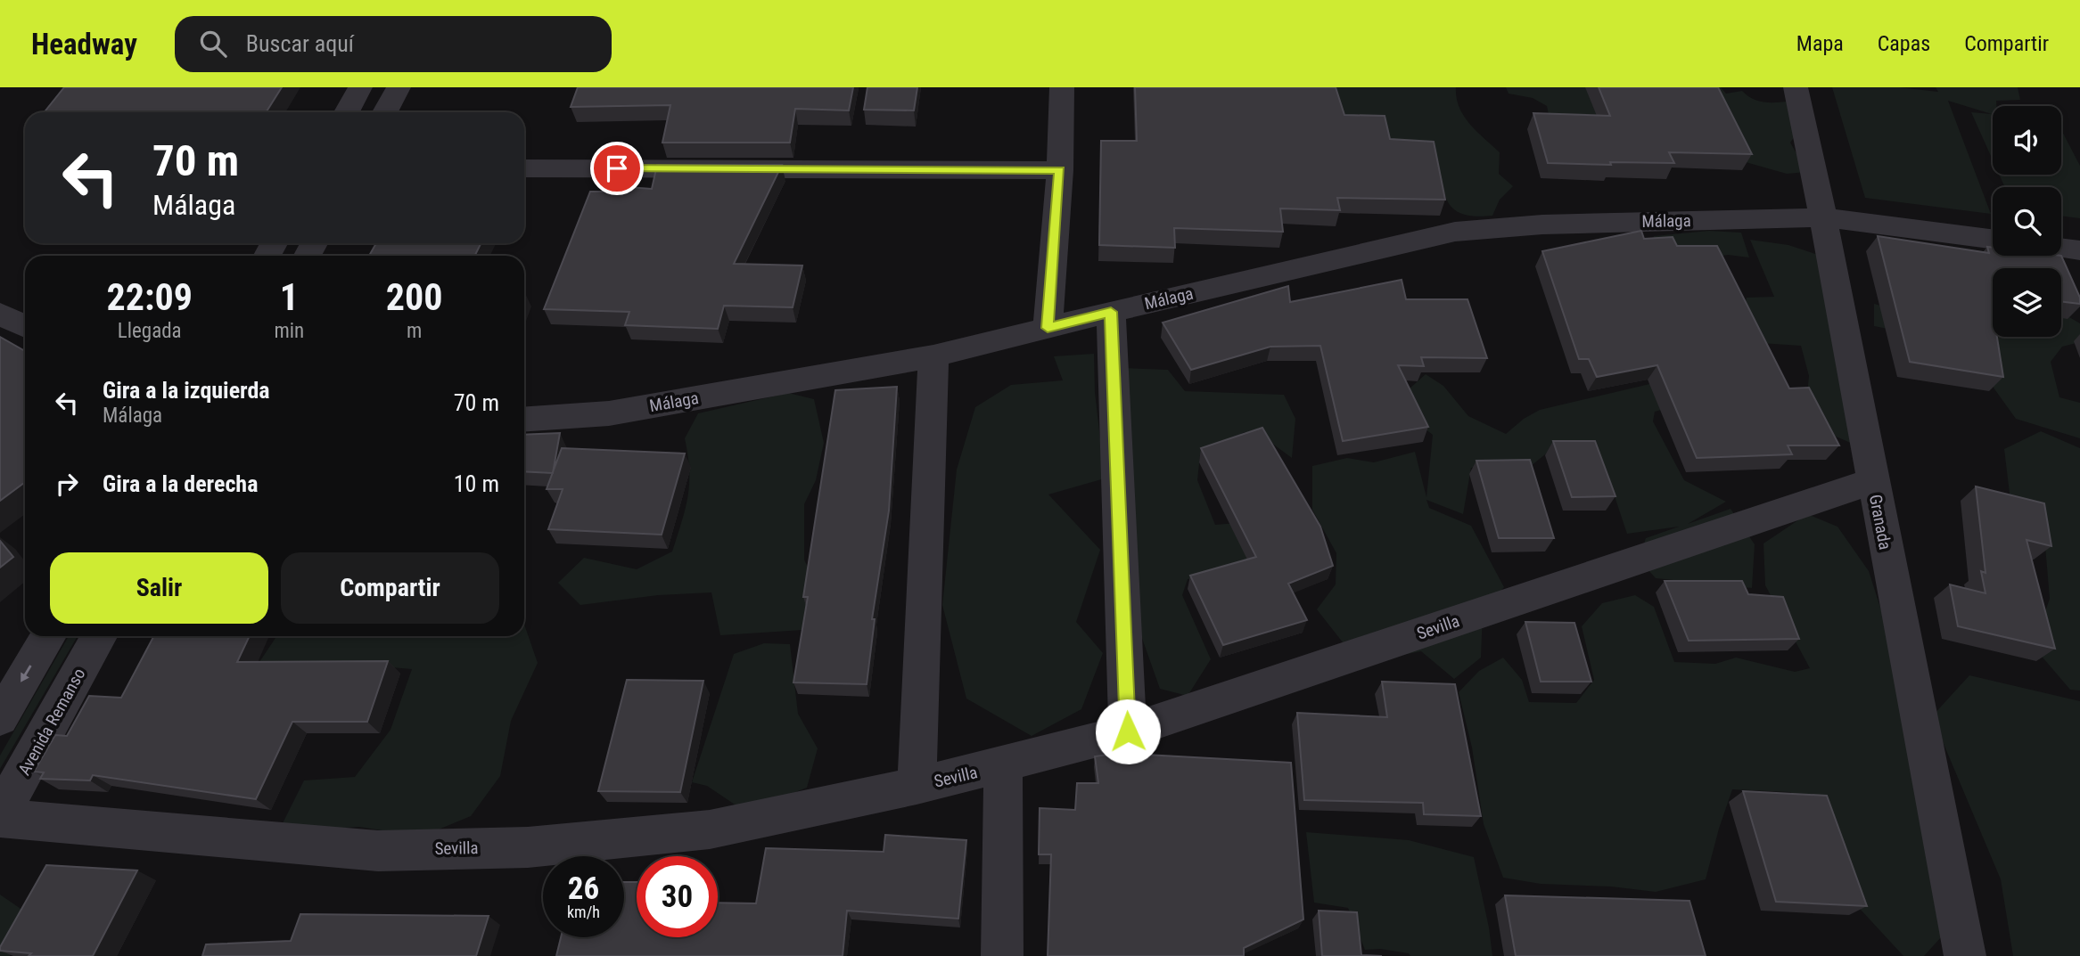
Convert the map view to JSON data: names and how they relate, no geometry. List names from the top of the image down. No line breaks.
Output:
{"streets":{"street":["Málaga","Granada","Sevilla","Avenida Remanso"]},"crossings":[["Málaga","Granada"],["Granada","Sevilla"],["Sevilla","Avenida Remanso"]],"page":{"header":"Headway","search":"Buscar aquí","nav":["Mapa","Capas","Compartir"],"turn":["70 m","Málaga"],"eta":["22:09","Llegada","1","min","200","m"],"list":[{"name":"Gira a la izquierda","note":"Málaga","value":"70 m"},{"name":"Gira a la derecha","value":"10 m"}],"buttons":["Salir","Compartir"],"speed":"26 km/h","limit":"30"}}
